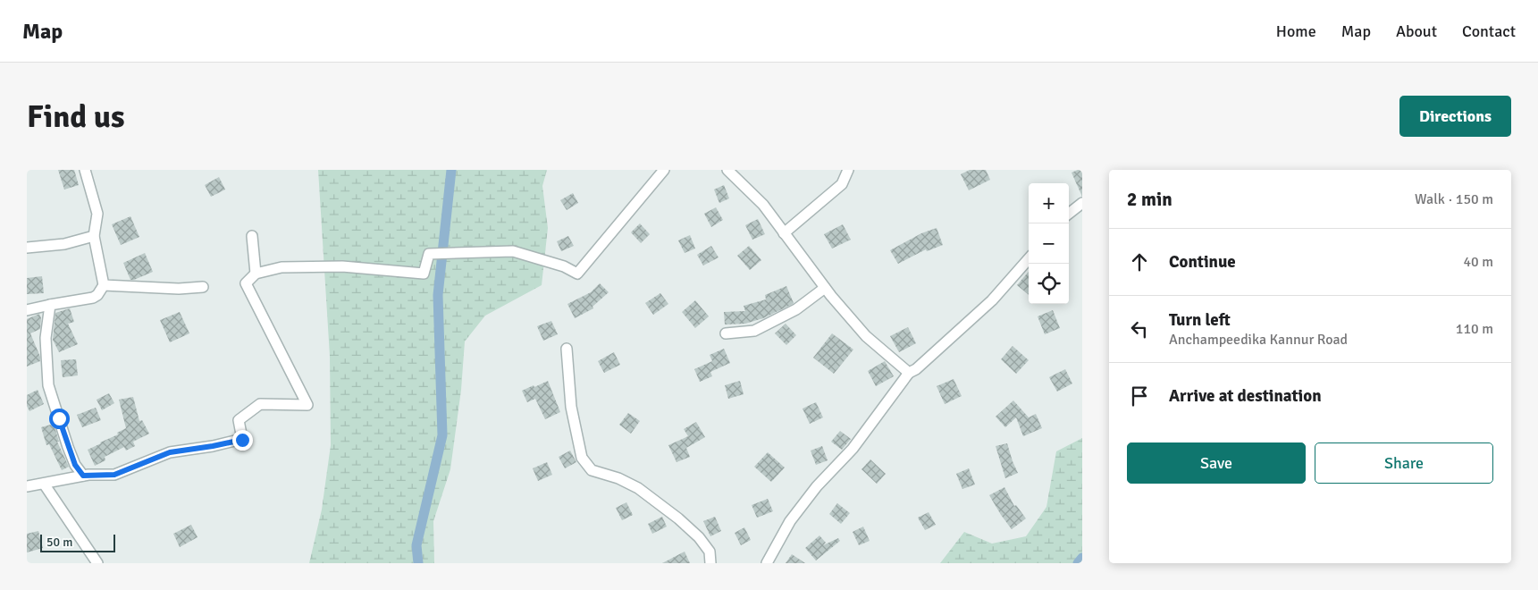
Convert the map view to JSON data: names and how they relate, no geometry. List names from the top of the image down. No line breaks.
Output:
{"scale_bar":"50 m","page":{"header":"Map","nav":["Home","Map","About","Contact"],"buttons":["Directions",["Save","Share"]],"title":"Find us","heading":["2 min","Walk · 150 m"],"map_buttons":["+","−"],"list":[["Continue","40 m"],["Turn left","Anchampeedika Kannur Road","110 m"],"Arrive at destination"],"scale":"50 m"}}
